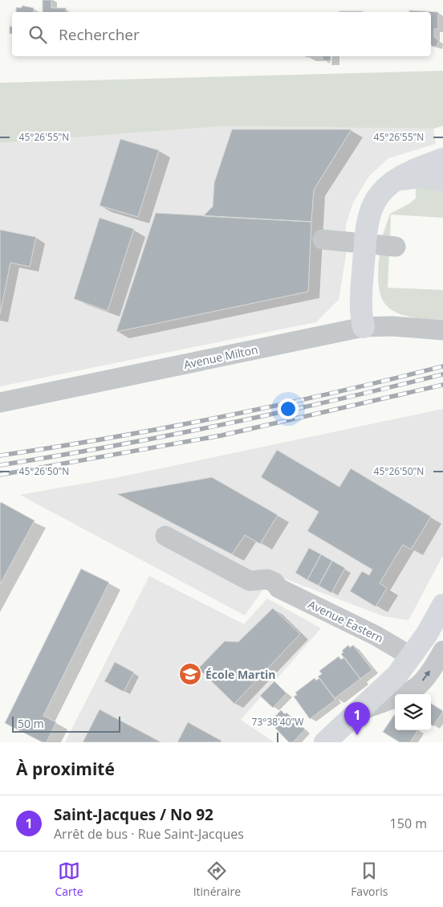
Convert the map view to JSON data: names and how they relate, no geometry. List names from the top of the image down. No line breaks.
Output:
{"streets":{"street":["Avenue Milton","Avenue Eastern"]},"places":{"school or university":["École Martin"]},"scale_bar":"50 m","page":{"search":"Rechercher","pins":"1","scale":"50 m","heading":"À proximité","list":[{"mark":"1","name":"Saint-Jacques / No 92","note":"Arrêt de bus · Rue Saint-Jacques","value":"150 m"}],"nav":["Carte","Itinéraire","Favoris"]},"coordinates":["45°26'55\"N","45°26'50\"N","73°38'40\"W"]}
